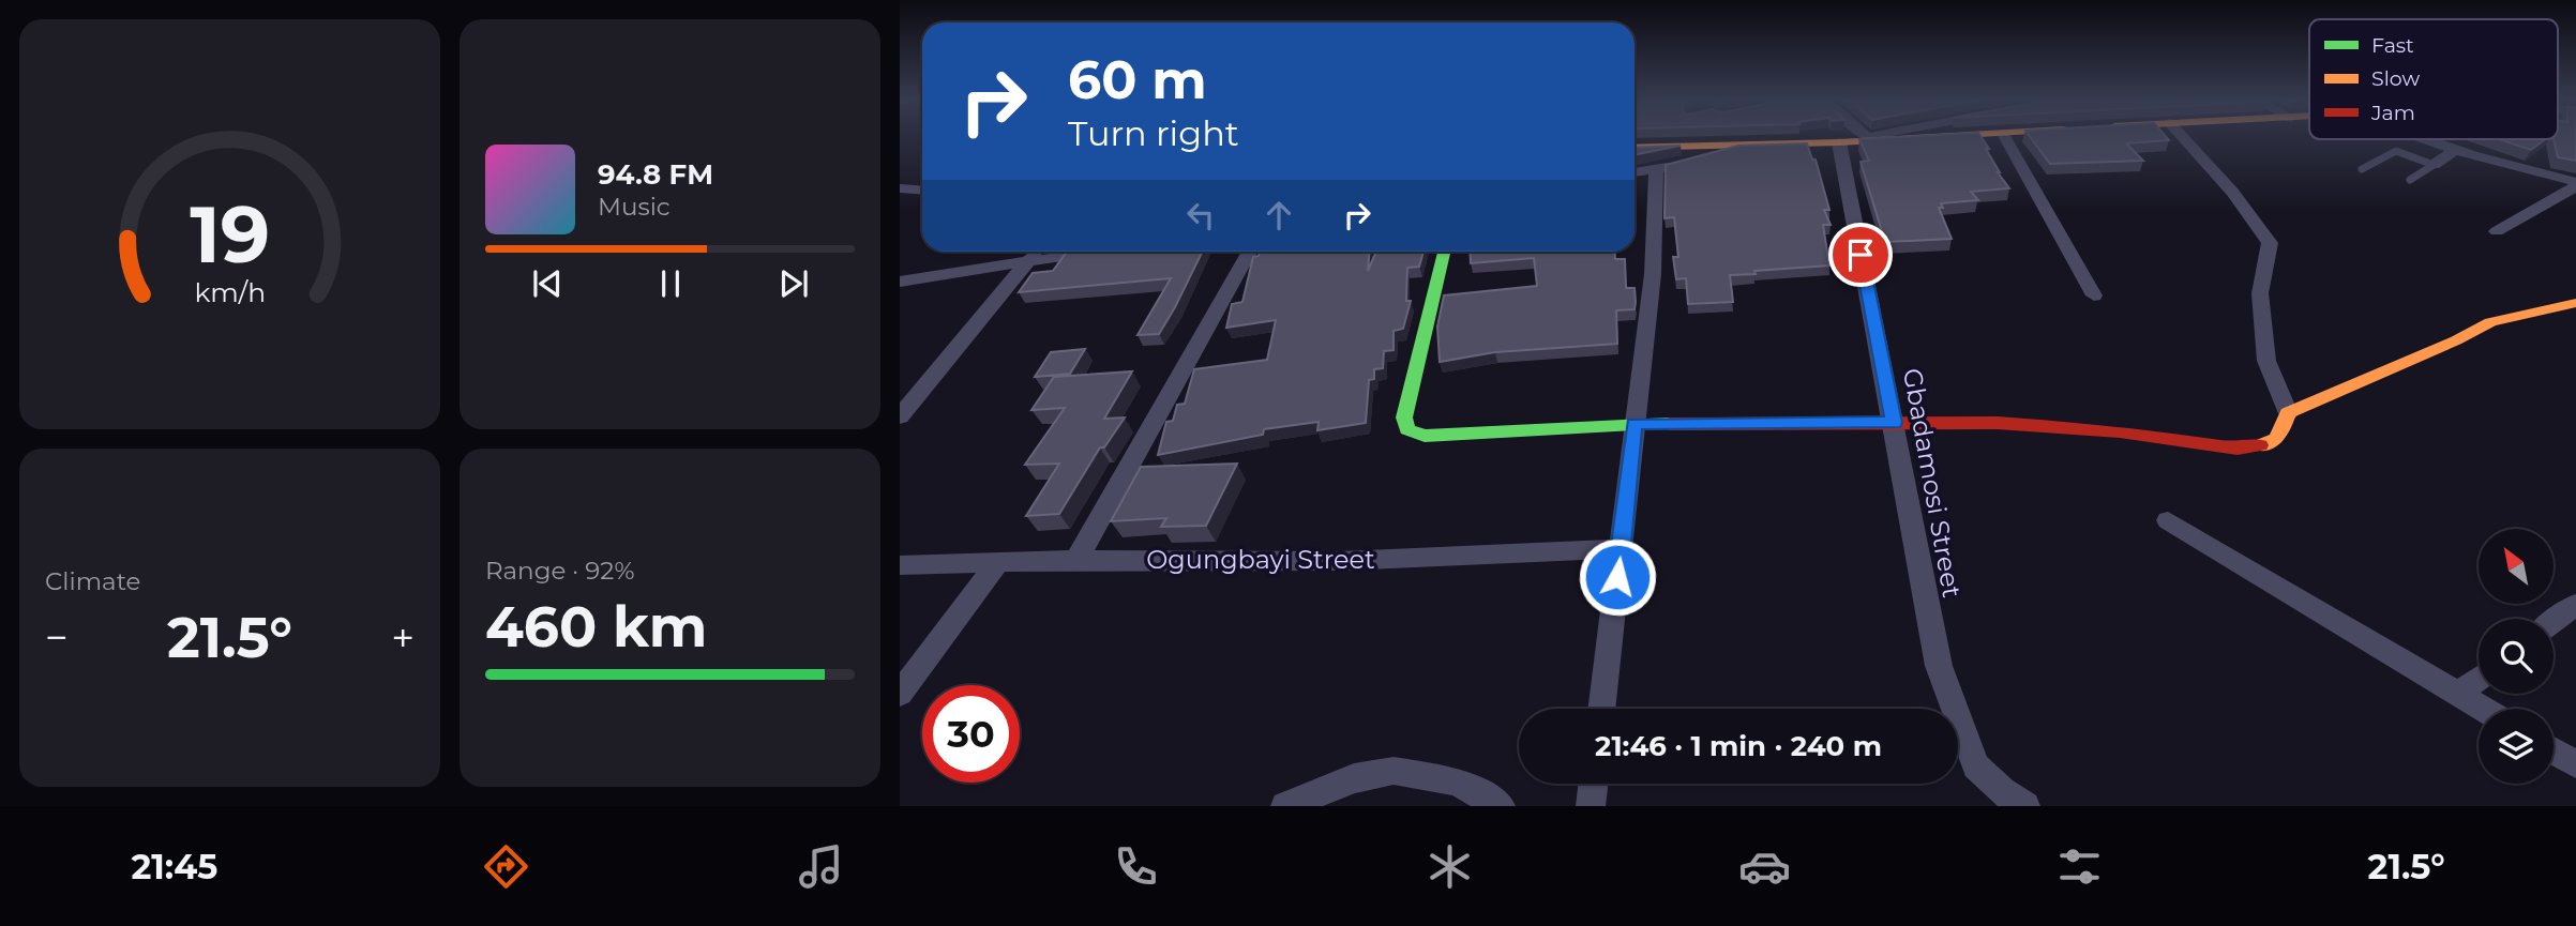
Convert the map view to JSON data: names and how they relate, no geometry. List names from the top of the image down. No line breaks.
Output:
{"streets":{"street":["Gbadamosi Street","Ogungbayi Street"]},"legend":["Fast","Slow","Jam"],"north":"top left","page":{"turn":["60 m","Turn right"],"song":["94.8 FM","Music"],"tile":["Climate",["Range · 92%","460 km"]],"heat":["−","21.5°","+"],"limit":"30","trip":"21:46 · 1 min · 240 m","tabs":["21:45","21.5°"],"gauge":["19","km/h"]}}
